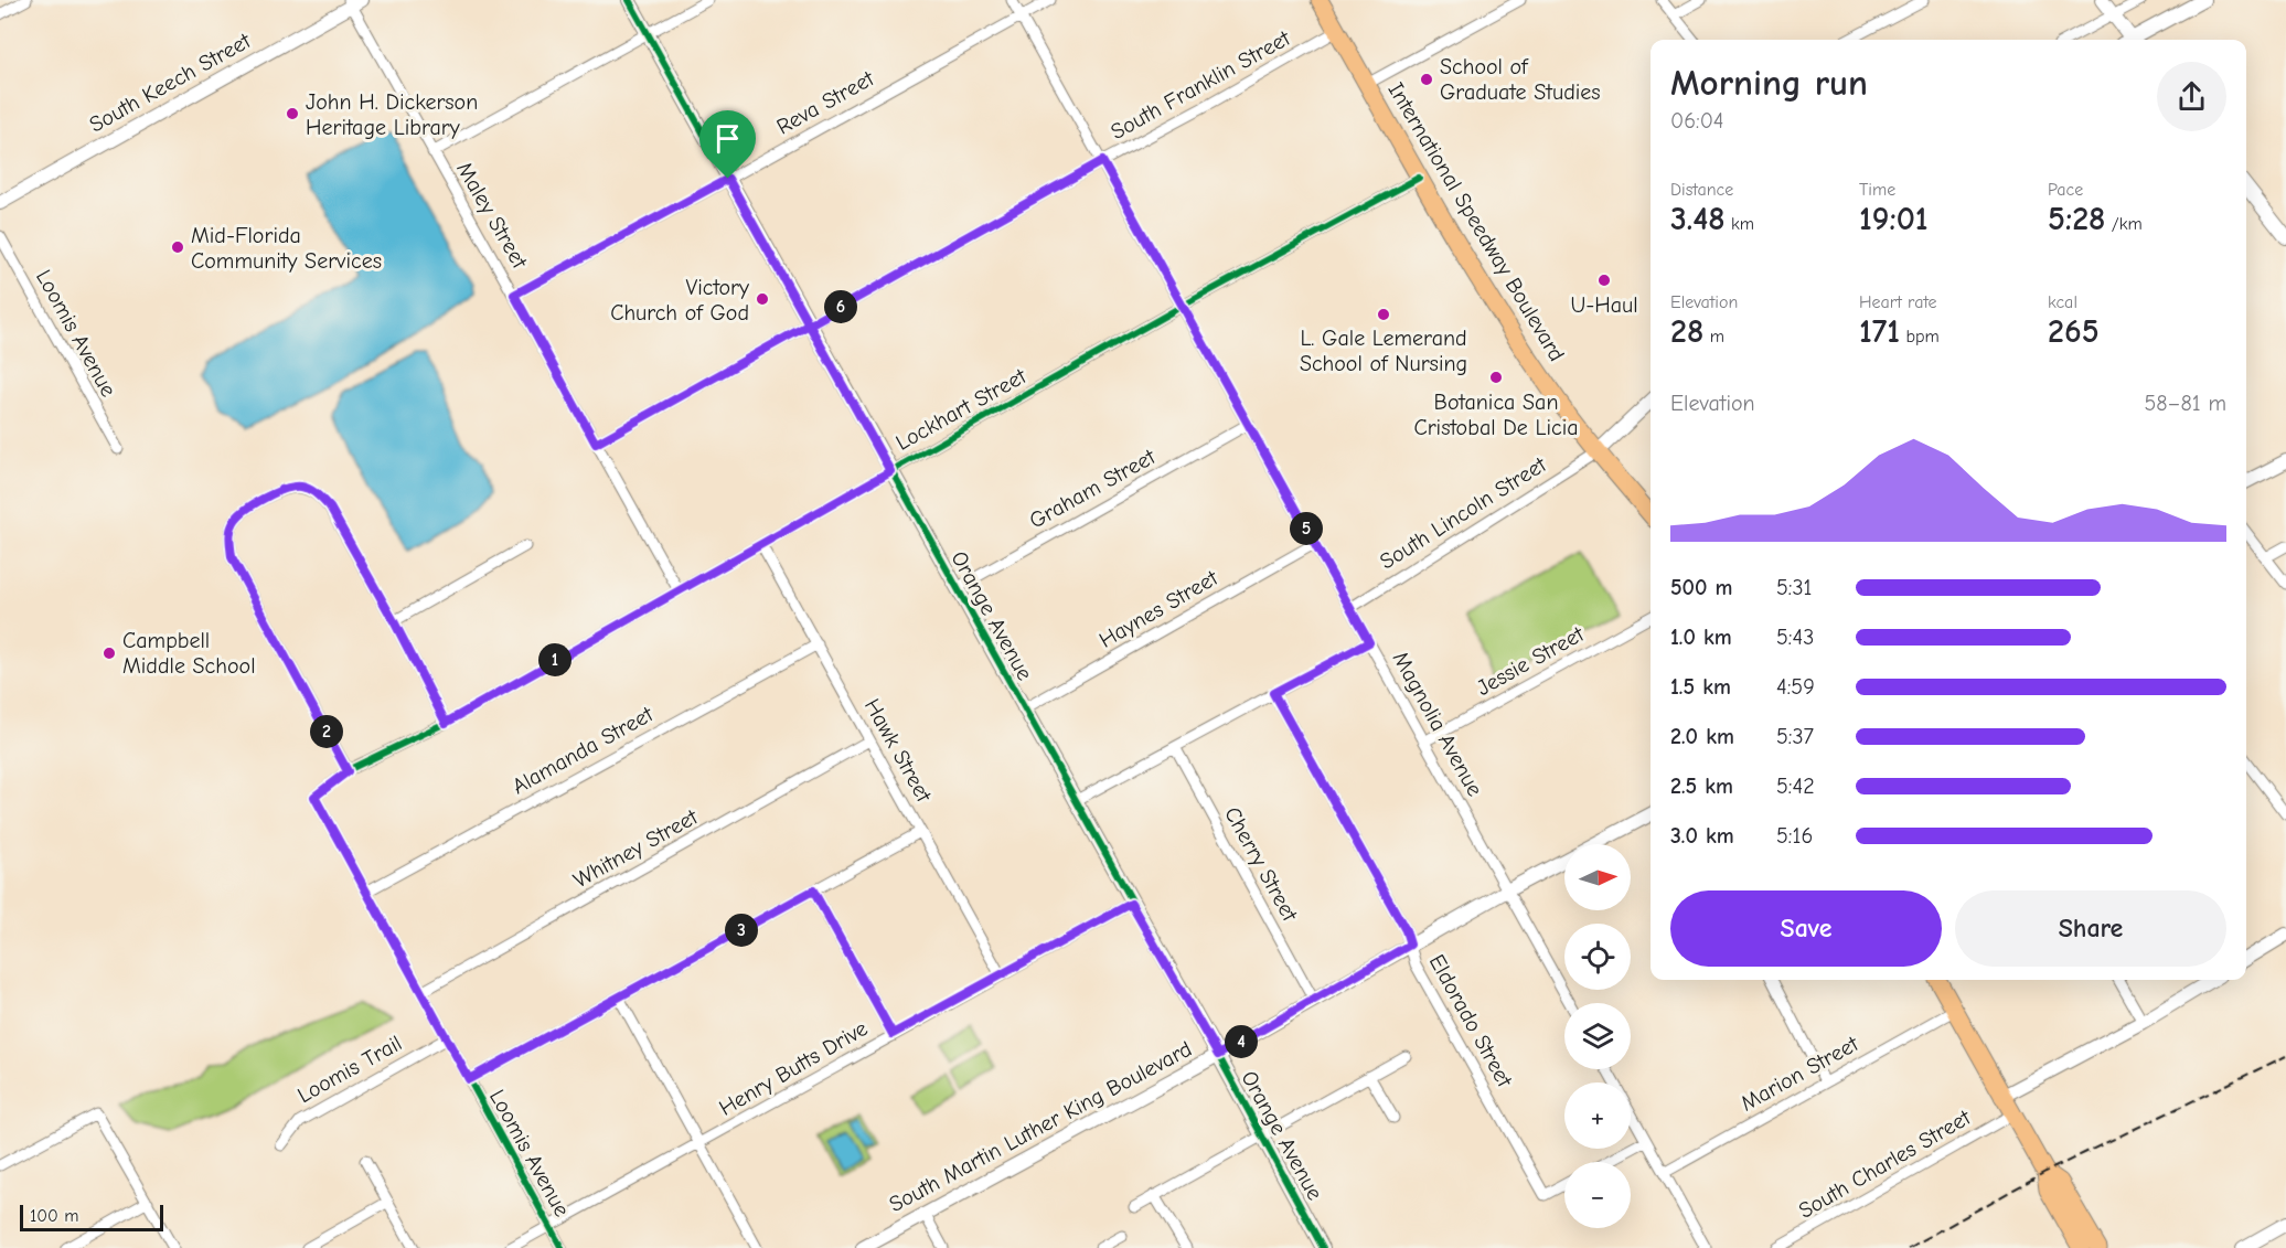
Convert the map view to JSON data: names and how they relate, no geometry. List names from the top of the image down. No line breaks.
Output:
{"streets":{"main road":["International Speedway Boulevard"],"street":["South Keech Street","South Franklin Street","Reva Street","Maley Street","Loomis Avenue","Lockhart Street","Graham Street","South Lincoln Street","Haynes Street","Orange Avenue","Jessie Street","Magnolia Avenue","Alamanda Street","Hawk Street","Whitney Street","Cherry Street","Eldorado Street","Henry Butts Drive","Loomis Trail","Marion Street","South Martin Luther King Boulevard","South Charles Street"]},"crossings":[["South Keech Street","Maley Street"],["South Franklin Street","Maley Street"],["South Franklin Street","International Speedway Boulevard"],["South Franklin Street","Orange Avenue"],["South Franklin Street","Magnolia Avenue"],["Reva Street","Maley Street"],["Reva Street","Orange Avenue"],["Reva Street","Magnolia Avenue"],["Maley Street","Lockhart Street"],["International Speedway Boulevard","Lockhart Street"],["International Speedway Boulevard","South Lincoln Street"],["Loomis Avenue","Lockhart Street"],["Loomis Avenue","Alamanda Street"],["Loomis Avenue","Whitney Street"],["Loomis Avenue","Henry Butts Drive"],["Loomis Avenue","Loomis Trail"],["Lockhart Street","Orange Avenue"],["Lockhart Street","Magnolia Avenue"],["Lockhart Street","Hawk Street"],["Graham Street","Orange Avenue"],["Graham Street","Magnolia Avenue"],["South Lincoln Street","Magnolia Avenue"],["Haynes Street","Orange Avenue"],["Haynes Street","Magnolia Avenue"],["Orange Avenue","Henry Butts Drive"],["Orange Avenue","South Martin Luther King Boulevard"],["Jessie Street","Magnolia Avenue"],["Magnolia Avenue","South Martin Luther King Boulevard"],["Alamanda Street","Hawk Street"],["Hawk Street","Whitney Street"],["Hawk Street","Henry Butts Drive"],["Cherry Street","South Martin Luther King Boulevard"],["Eldorado Street","South Martin Luther King Boulevard"]],"places":["School of Graduate Studies","John H. Dickerson Heritage Library","Mid-Florida Community Services","U-Haul","Victory Church of God","L. Gale Lemerand School of Nursing","Botanica San Cristobal De Licia","Campbell Middle School"],"scale_bar":"100 m","north":"right","page":{"heading":["Morning run","06:04"],"stats":[["Distance","3.48 km"],["Time","19:01"],["Pace","5:28 /km"],["Elevation","28 m"],["Heart rate","171 bpm"],["kcal","265"]],"pins":["6","5","1","2","3","4"],"chart":["Elevation","58–81 m"],"list":[{"name":"500 m","note":"5:31"},{"name":"1.0 km","note":"5:43"},{"name":"1.5 km","note":"4:59"},{"name":"2.0 km","note":"5:37"},{"name":"2.5 km","note":"5:42"},{"name":"3.0 km","note":"5:16"}],"map_buttons":["+","−"],"buttons":["Save","Share"],"scale":"100 m"}}
